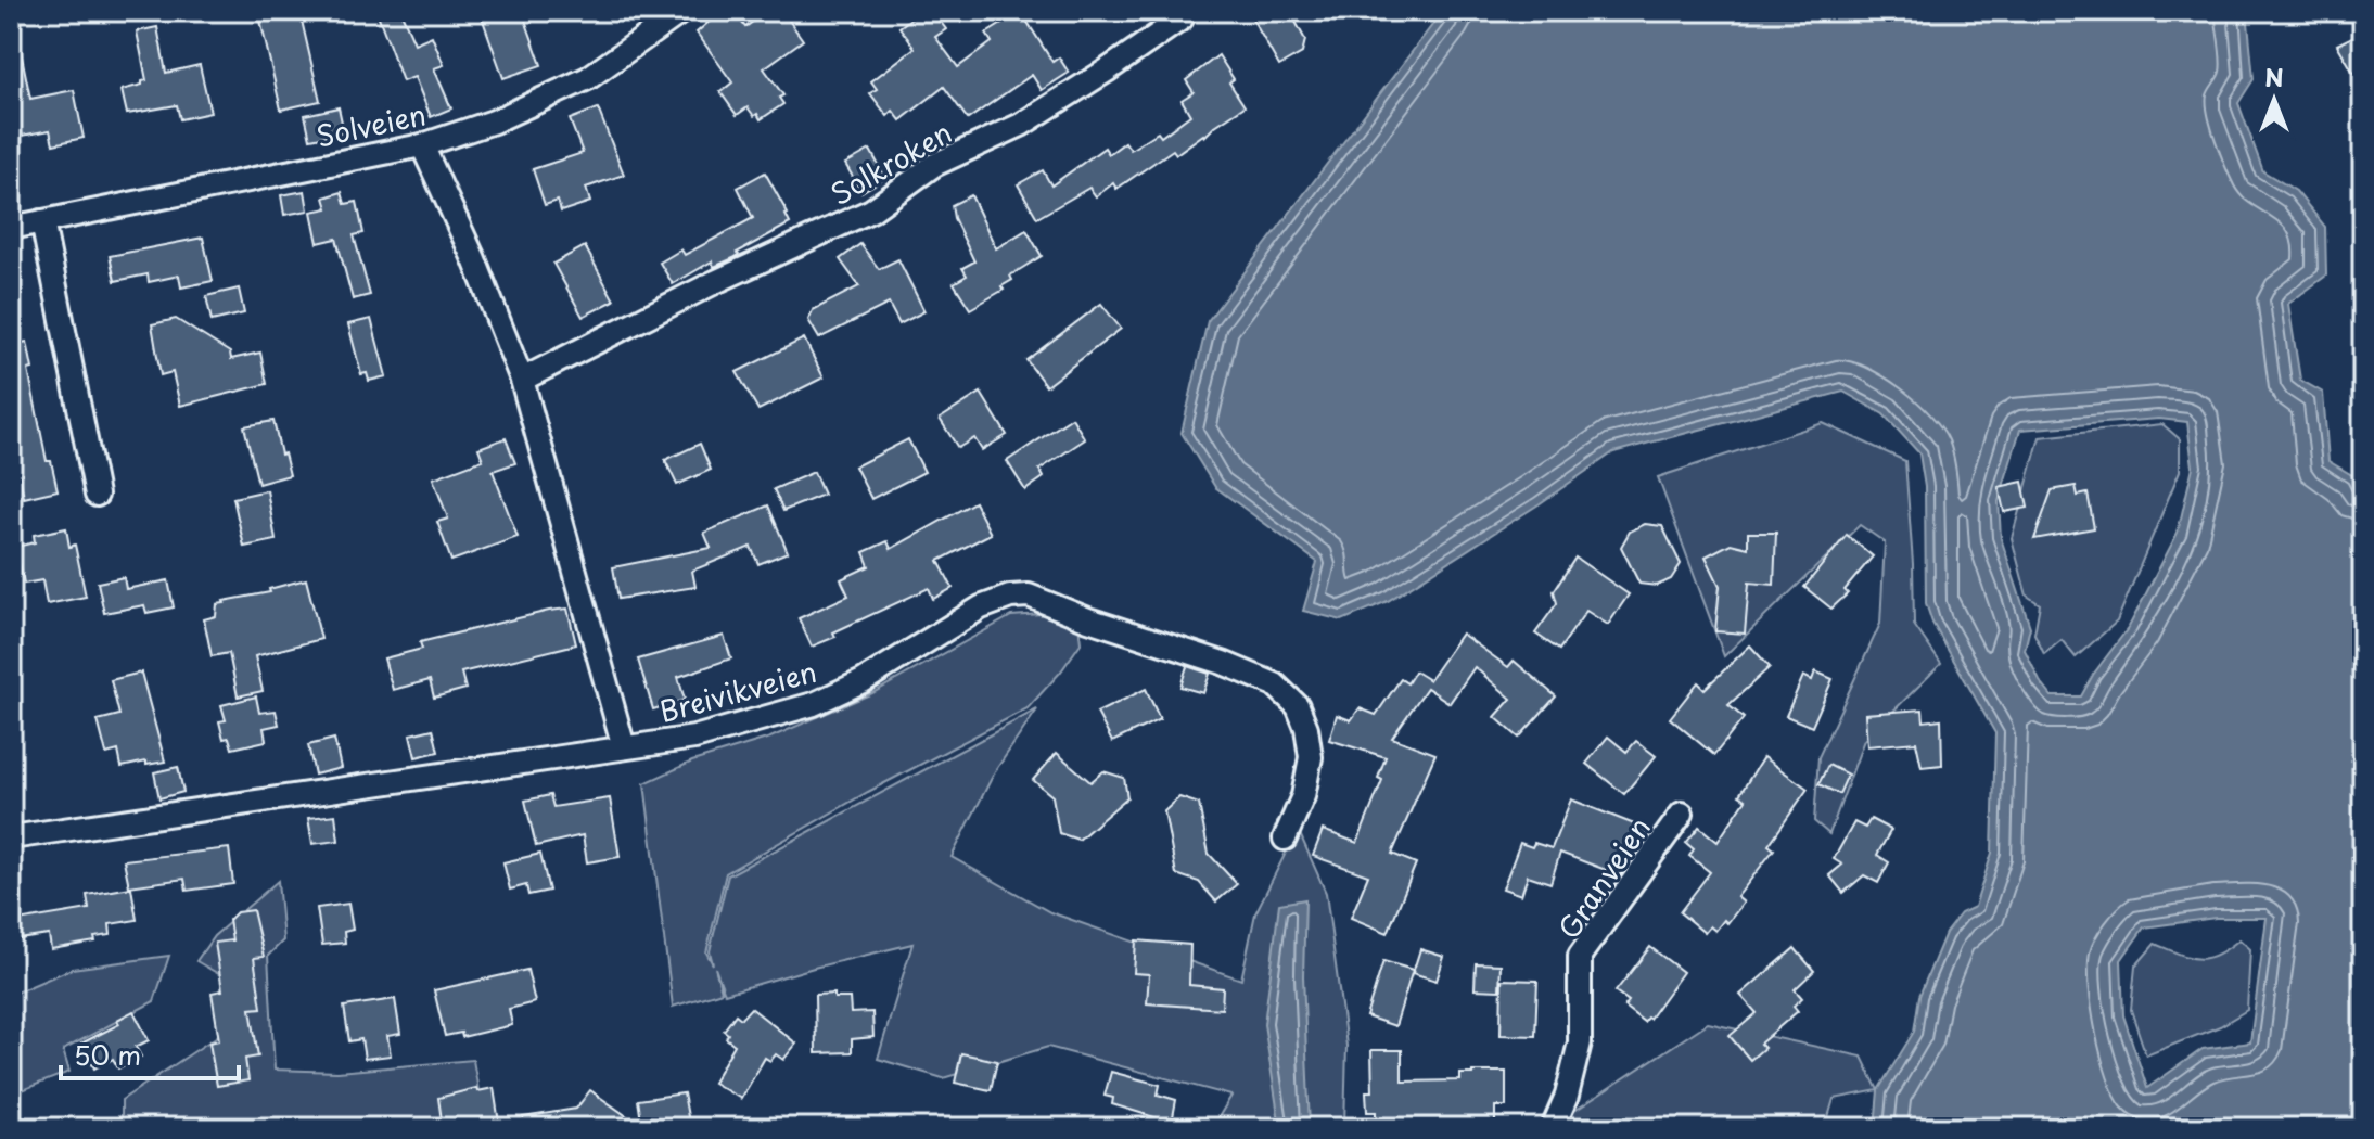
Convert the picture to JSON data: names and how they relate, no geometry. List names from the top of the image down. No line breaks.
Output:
{"streets":{"street":["Solveien","Solkroken","Breivikveien","Granveien"]},"scale_bar":"50 m","north":"top"}
